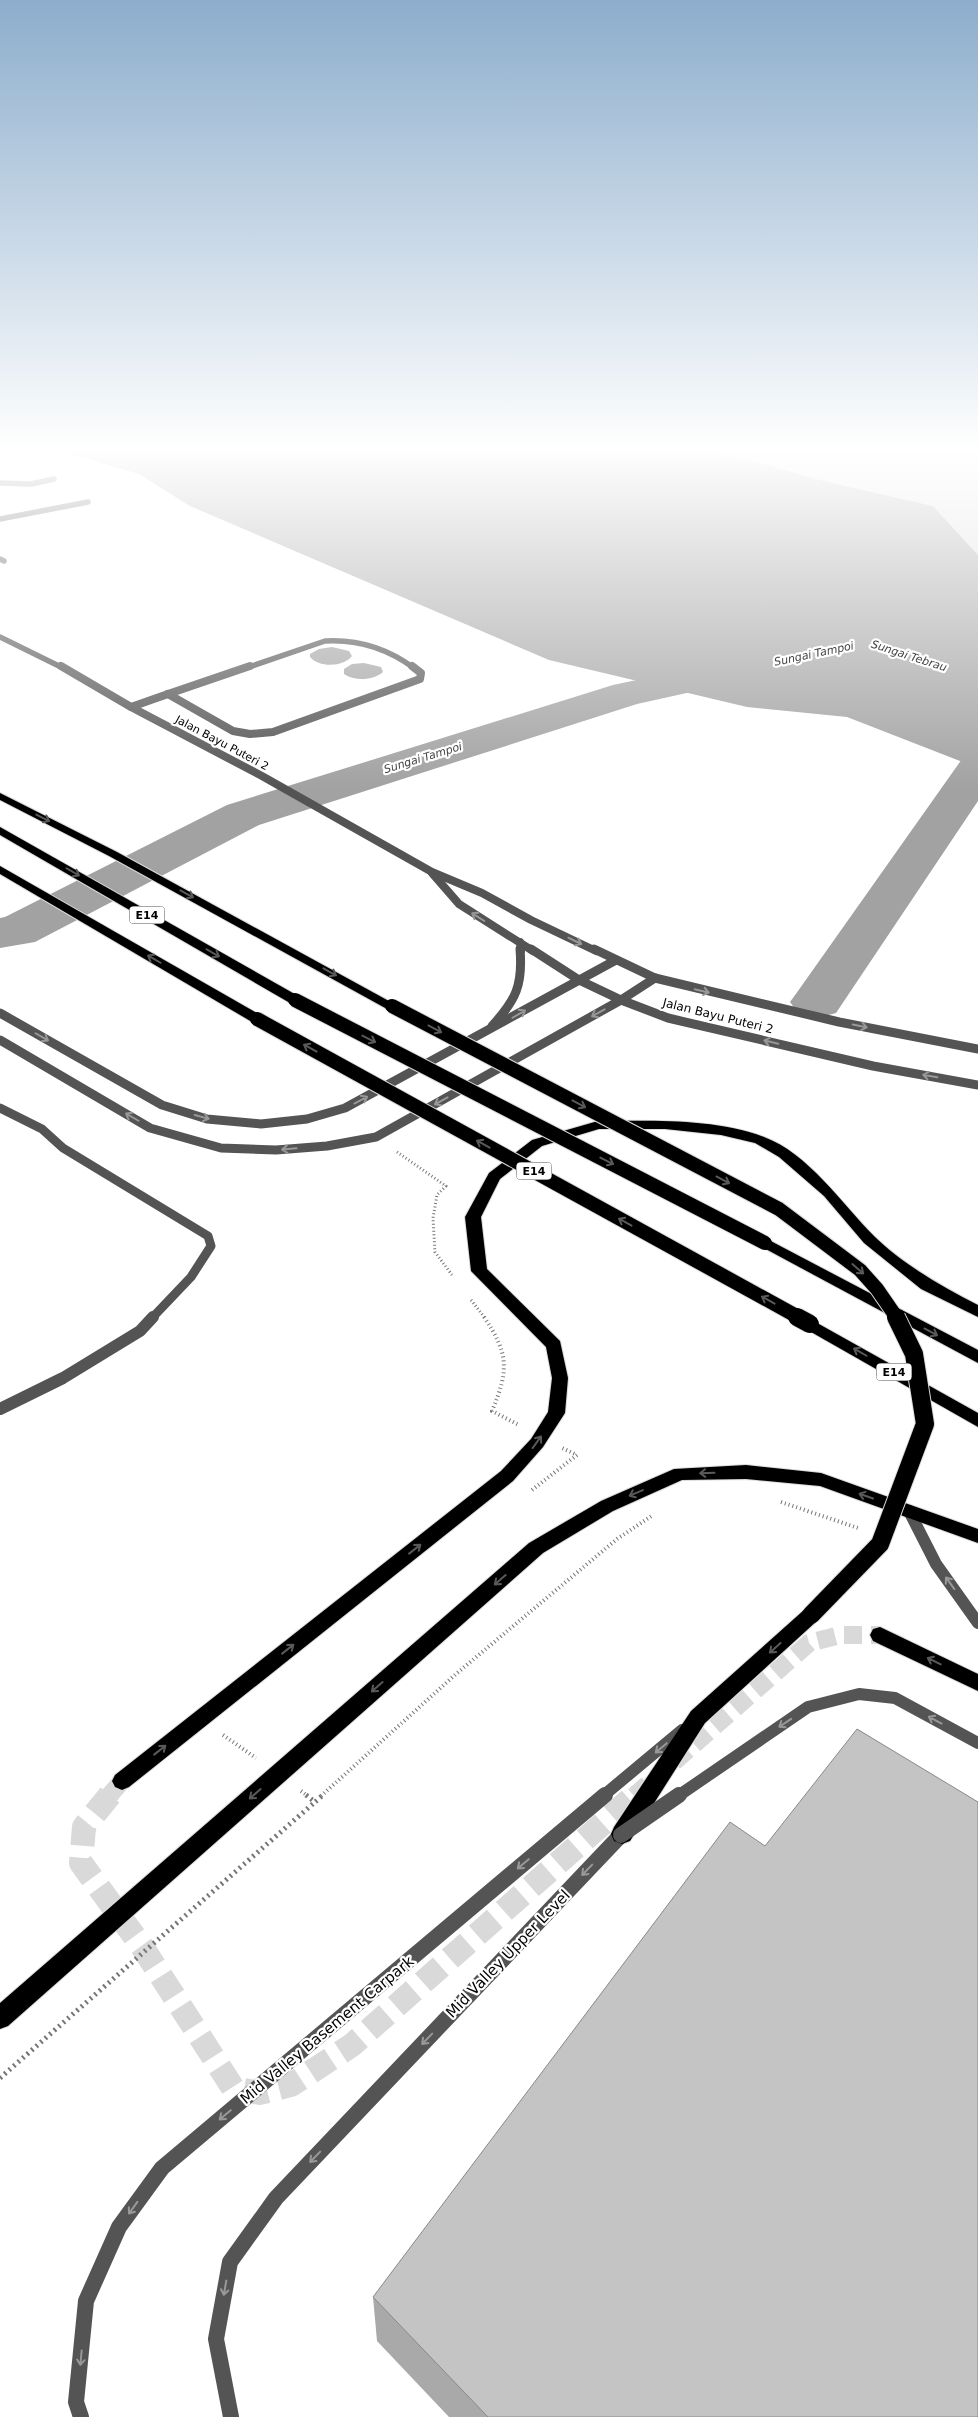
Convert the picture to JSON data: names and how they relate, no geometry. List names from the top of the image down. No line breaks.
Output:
{"streets":{"highway":["E14"],"street":["Jalan Bayu Puteri 2","Mid Valley Upper Level","Mid Valley Basement Carpark"]},"one_way":["Mid Valley Upper Level","Mid Valley Basement Carpark"],"water":["Sungai Tampoi","Sungai Tebrau"]}
